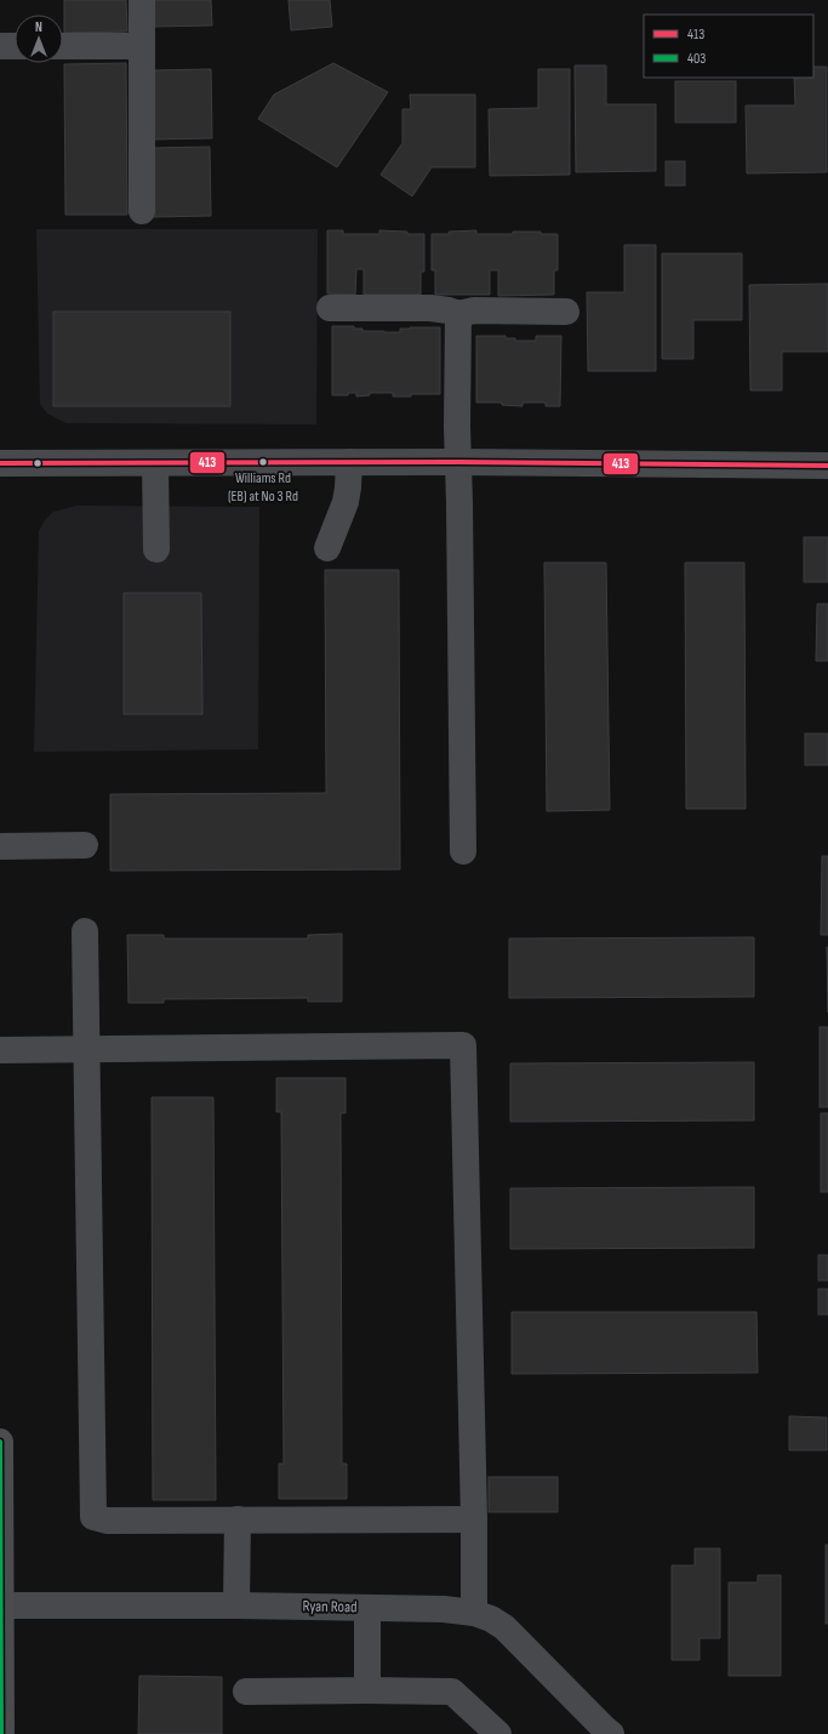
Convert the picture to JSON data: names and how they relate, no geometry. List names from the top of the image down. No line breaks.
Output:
{"streets":{"street":["Ryan Road"]},"places":["Williams Rd (EB) at No 3 Rd"],"lines":["transit line 413","transit line 403"],"legend":["413","403"],"north":"top"}
